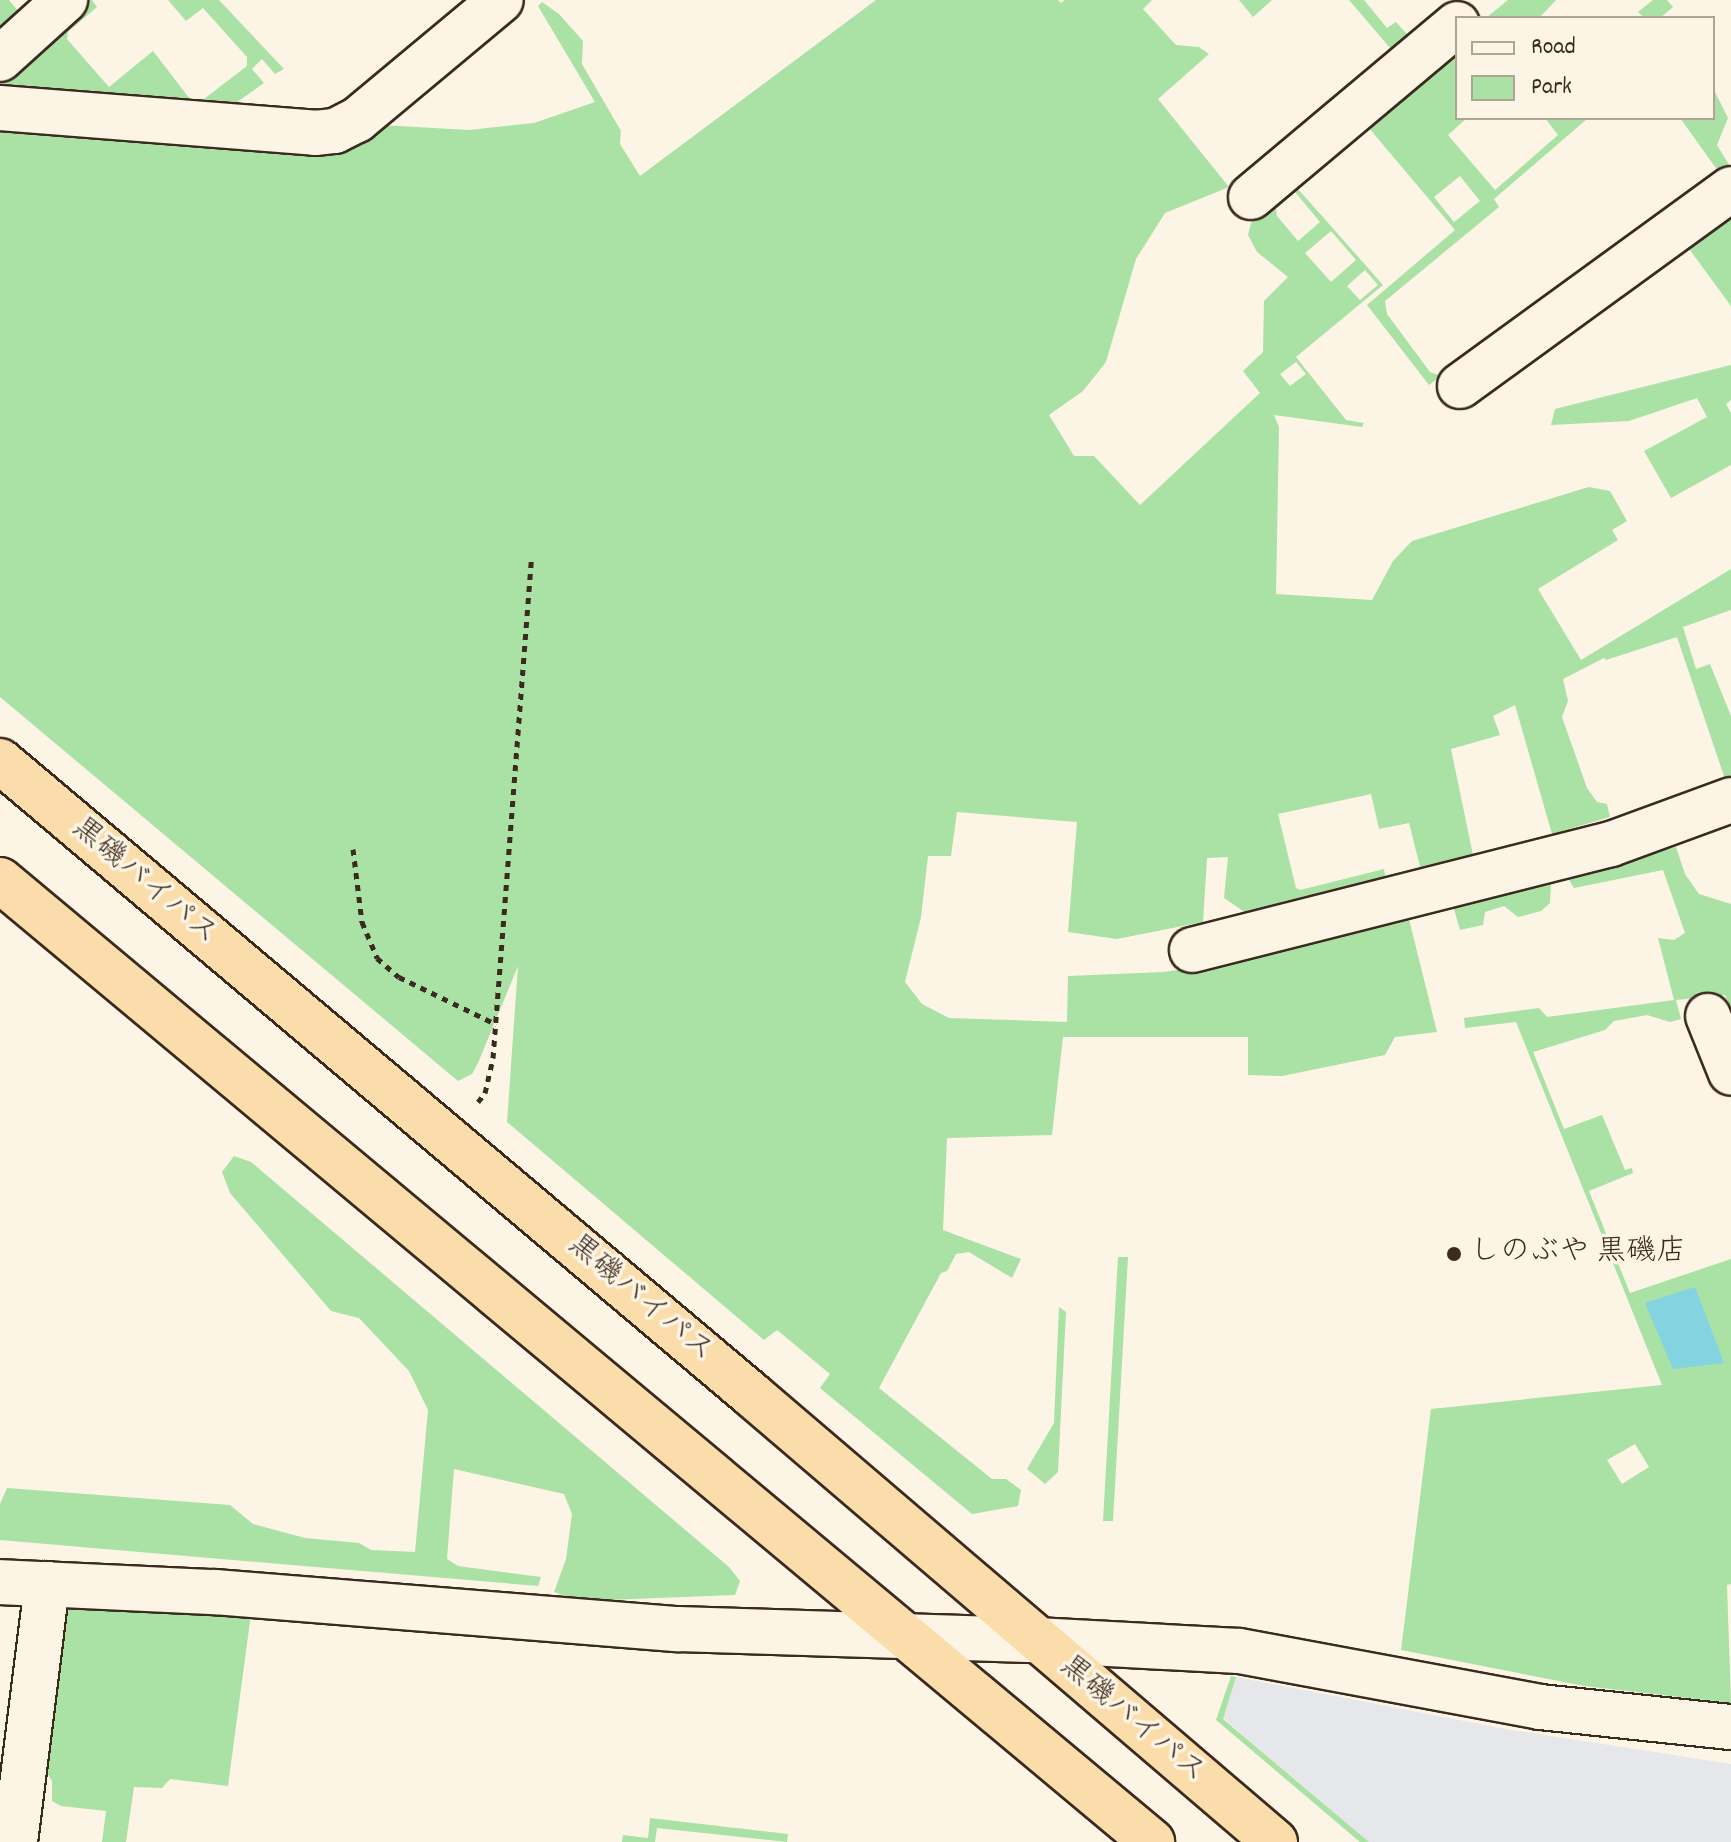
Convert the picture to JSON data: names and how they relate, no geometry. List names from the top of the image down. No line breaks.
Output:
{"streets":{"highway":["黒磯バイパス"]},"places":["しのぶや 黒磯店"],"legend":["Road","Park"]}
